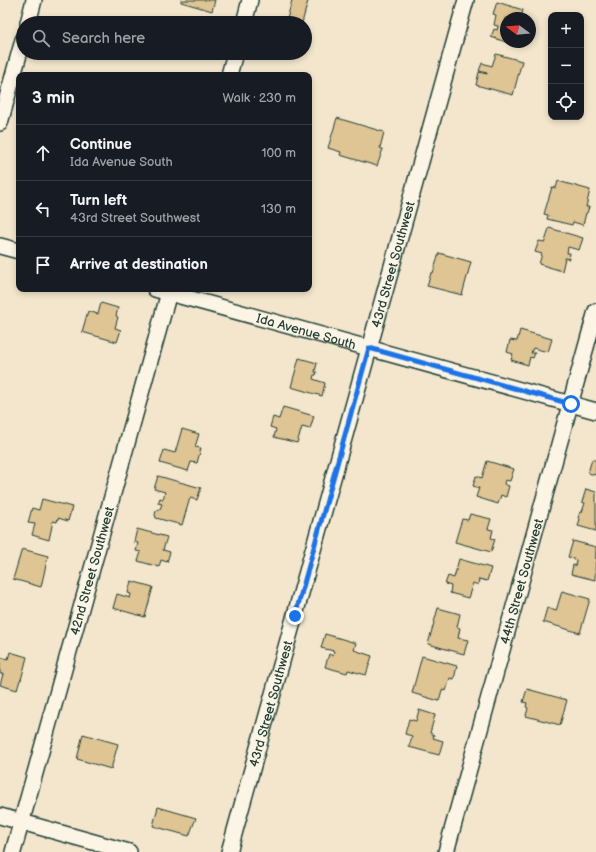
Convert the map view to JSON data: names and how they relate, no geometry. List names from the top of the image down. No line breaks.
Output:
{"streets":{"street":["43rd Street Southwest","Ida Avenue South","42nd Street Southwest","44th Street Southwest"]},"crossings":[["43rd Street Southwest","Ida Avenue South"],["Ida Avenue South","44th Street Southwest"]],"north":"left","page":{"map_buttons":["+","−"],"search":"Search here","heading":["3 min","Walk · 230 m"],"list":[["Continue","Ida Avenue South","100 m"],["Turn left","43rd Street Southwest","130 m"],"Arrive at destination"]}}
